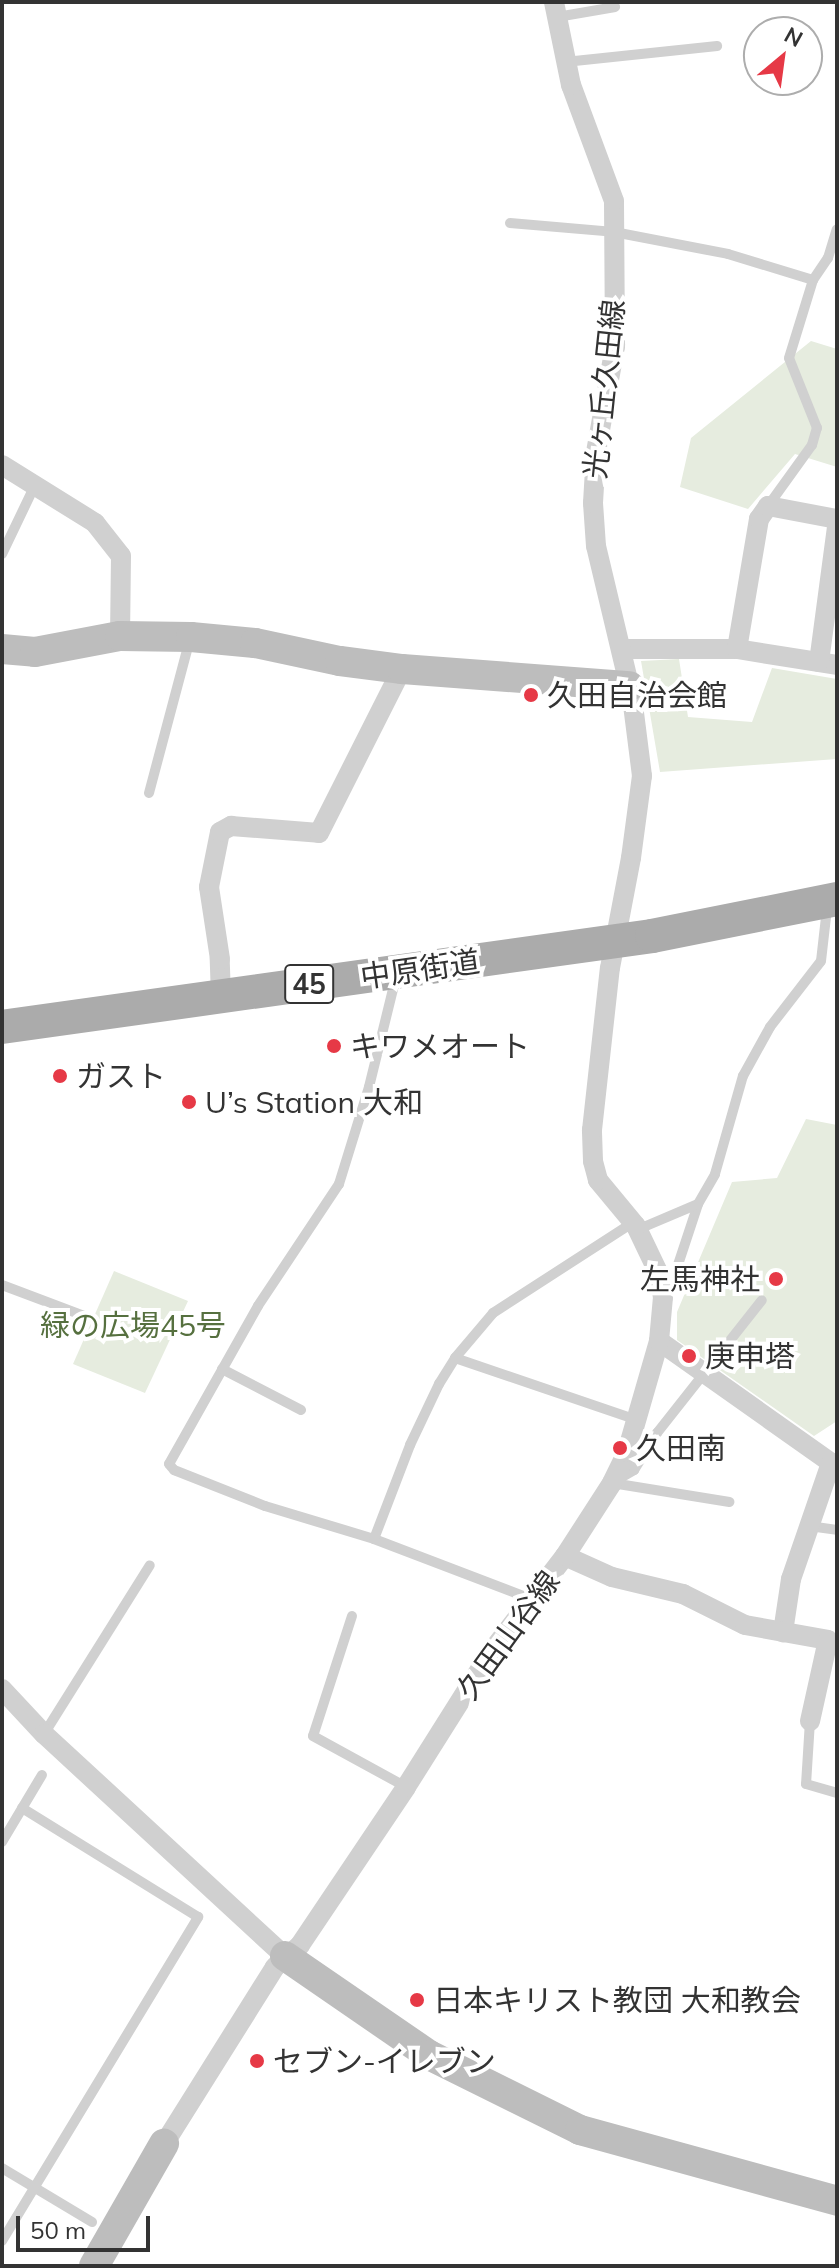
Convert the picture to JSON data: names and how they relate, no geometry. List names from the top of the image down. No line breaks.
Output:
{"streets":{"main road":["中原街道","45"],"street":["光ヶ丘久田線","久田山谷線"]},"crossings":[["光ヶ丘久田線","中原街道"],["光ヶ丘久田線","久田山谷線"],["中原街道","久田山谷線"]],"parks":["緑の広場45号"],"places":["久田自治会館","キワメオート","ガスト","U’s Station 大和","左馬神社","庚申塔","久田南","日本キリスト教団 大和教会","セブン-イレブン"],"scale_bar":"50 m","north":"top right"}
